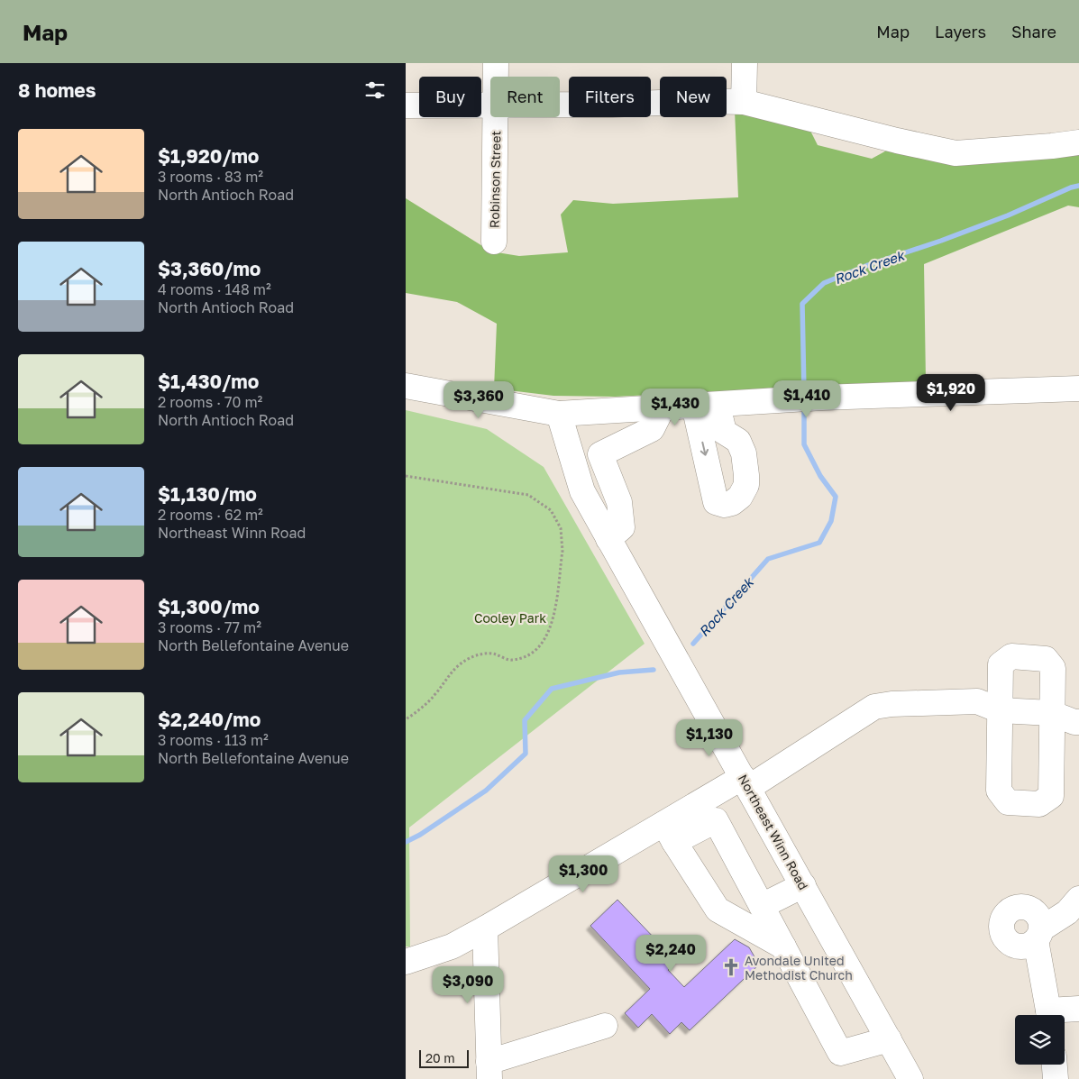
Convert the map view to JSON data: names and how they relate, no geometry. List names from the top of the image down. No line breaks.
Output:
{"streets":{"street":["Robinson Street","Northeast Winn Road"]},"water":["Rock Creek"],"parks":["Cooley Park"],"places":{"church":["Avondale United Methodist Church"]},"scale_bar":"20 m","page":{"header":"Map","nav":["Map","Layers","Share"],"heading":"8 homes","chip":["Buy","Rent","Filters","New"],"list":[{"name":"$1,920/mo","note":"3 rooms · 83 m² · North Antioch Road"},{"name":"$3,360/mo","note":"4 rooms · 148 m² · North Antioch Road"},{"name":"$1,430/mo","note":"2 rooms · 70 m² · North Antioch Road"},{"name":"$1,130/mo","note":"2 rooms · 62 m² · Northeast Winn Road"},{"name":"$1,300/mo","note":"3 rooms · 77 m² · North Bellefontaine Avenue"},{"name":"$2,240/mo","note":"3 rooms · 113 m² · North Bellefontaine Avenue"}],"price":["$1,920","$1,410","$3,360","$1,430","$1,130","$1,300","$2,240","$3,090"],"scale":"20 m"}}
